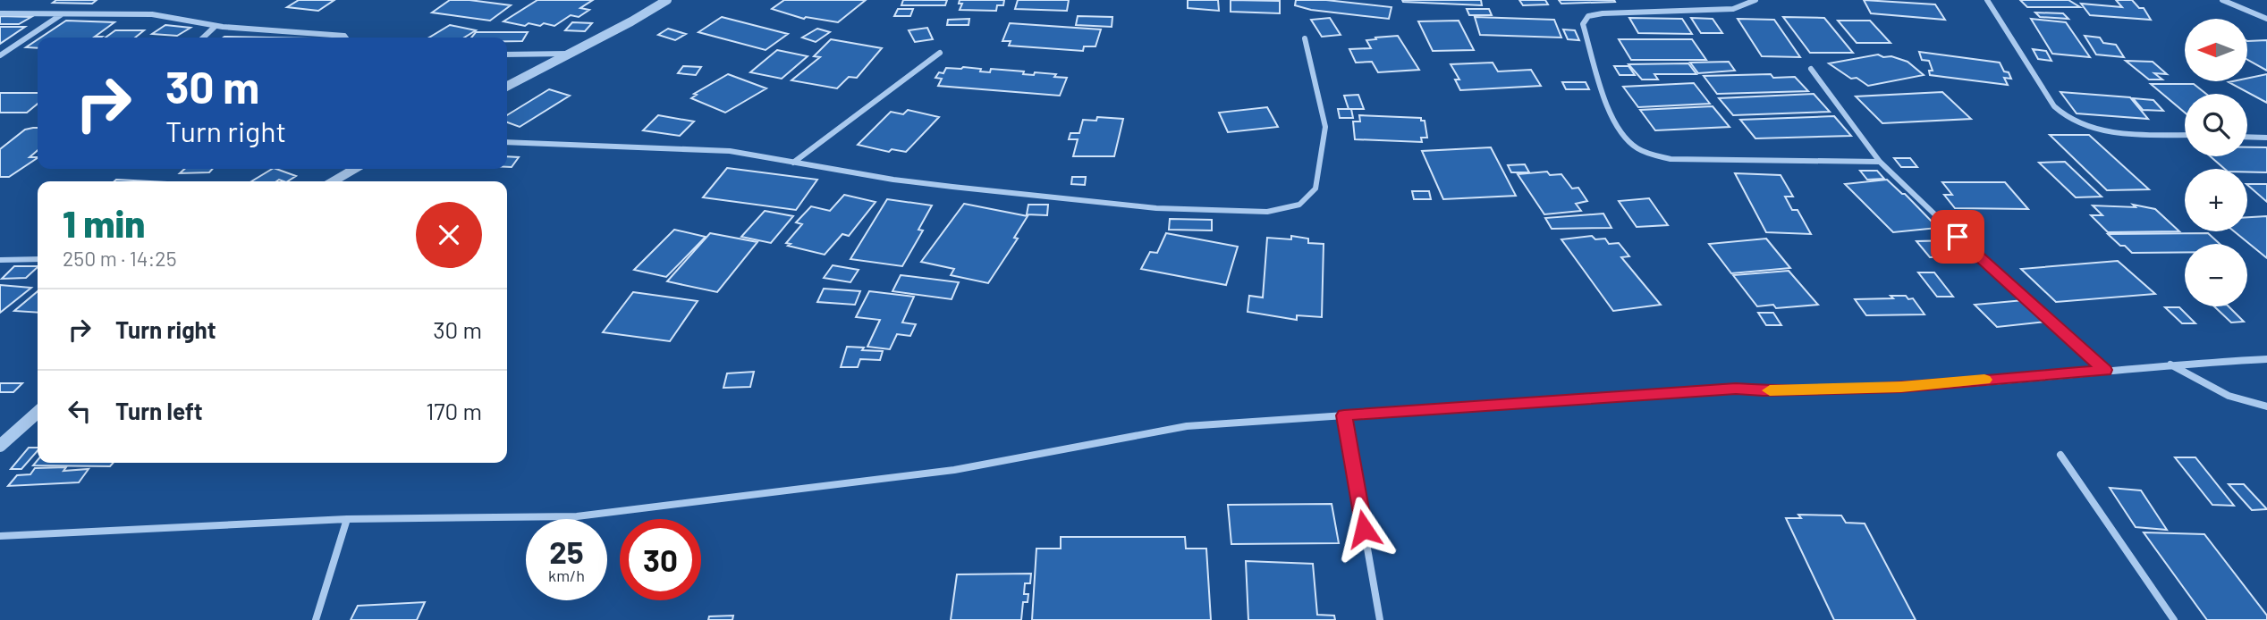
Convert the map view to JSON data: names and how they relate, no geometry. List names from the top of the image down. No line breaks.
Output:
{"north":"left","page":{"map_buttons":["+","−"],"turn":["30 m","Turn right"],"heading":["1 min","250 m · 14:25"],"list":[{"name":"Turn right","value":"30 m"},{"name":"Turn left","value":"170 m"}],"speed":"25 km/h","limit":"30"}}
